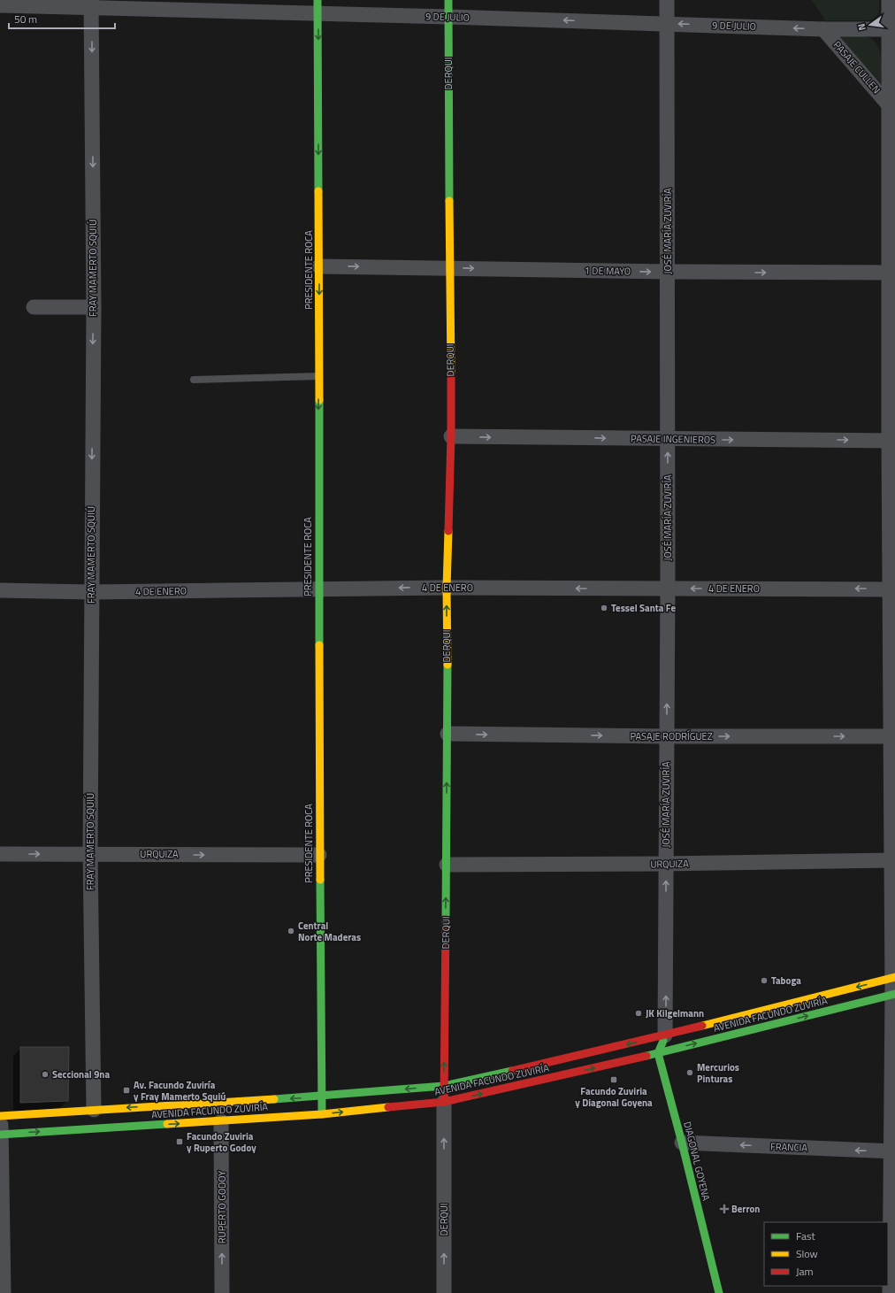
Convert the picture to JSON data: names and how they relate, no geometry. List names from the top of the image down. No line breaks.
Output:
{"streets":{"street":["9 DE JULIO","PASAJE CULLEN","DERQUI","JOSÉ MARÍA ZUVIRÍA","FRAY MAMERTO SQUIÚ","PRESIDENTE ROCA","1 DE MAYO","PASAJE INGENIEROS","4 DE ENERO","PASAJE RODRÍGUEZ","URQUIZA","AVENIDA FACUNDO ZUVIRÍA","FRANCIA","DIAGONAL GOYENA","RUPERTO GODOY"]},"crossings":[["9 DE JULIO","PASAJE CULLEN"],["9 DE JULIO","DERQUI"],["9 DE JULIO","JOSÉ MARÍA ZUVIRÍA"],["9 DE JULIO","FRAY MAMERTO SQUIÚ"],["9 DE JULIO","PRESIDENTE ROCA"],["DERQUI","1 DE MAYO"],["DERQUI","PASAJE INGENIEROS"],["DERQUI","4 DE ENERO"],["DERQUI","PASAJE RODRÍGUEZ"],["DERQUI","URQUIZA"],["DERQUI","AVENIDA FACUNDO ZUVIRÍA"],["JOSÉ MARÍA ZUVIRÍA","1 DE MAYO"],["JOSÉ MARÍA ZUVIRÍA","PASAJE INGENIEROS"],["JOSÉ MARÍA ZUVIRÍA","4 DE ENERO"],["JOSÉ MARÍA ZUVIRÍA","PASAJE RODRÍGUEZ"],["JOSÉ MARÍA ZUVIRÍA","URQUIZA"],["JOSÉ MARÍA ZUVIRÍA","AVENIDA FACUNDO ZUVIRÍA"],["FRAY MAMERTO SQUIÚ","4 DE ENERO"],["FRAY MAMERTO SQUIÚ","URQUIZA"],["FRAY MAMERTO SQUIÚ","AVENIDA FACUNDO ZUVIRÍA"],["PRESIDENTE ROCA","1 DE MAYO"],["PRESIDENTE ROCA","4 DE ENERO"],["PRESIDENTE ROCA","URQUIZA"],["PRESIDENTE ROCA","AVENIDA FACUNDO ZUVIRÍA"],["AVENIDA FACUNDO ZUVIRÍA","DIAGONAL GOYENA"],["AVENIDA FACUNDO ZUVIRÍA","RUPERTO GODOY"],["FRANCIA","DIAGONAL GOYENA"]],"one_way":["9 DE JULIO","DERQUI","JOSÉ MARÍA ZUVIRÍA","FRAY MAMERTO SQUIÚ","PRESIDENTE ROCA","1 DE MAYO","PASAJE INGENIEROS","4 DE ENERO","PASAJE RODRÍGUEZ","URQUIZA","FRANCIA","RUPERTO GODOY"],"places":{"other":["Tessel Santa Fe","Central Norte Maderas","Taboga","JK Kilgelmann","Mercurios Pinturas","Seccional 9na"],"transit":["Facundo Zuviria y Diagonal Goyena","Av. Facundo Zuviría y Fray Mamerto Squiú","Facundo Zuviria y Ruperto Godoy"],"health":["Berron"]},"legend":["Fast","Slow","Jam"],"scale_bar":"50 m","north":"left"}
